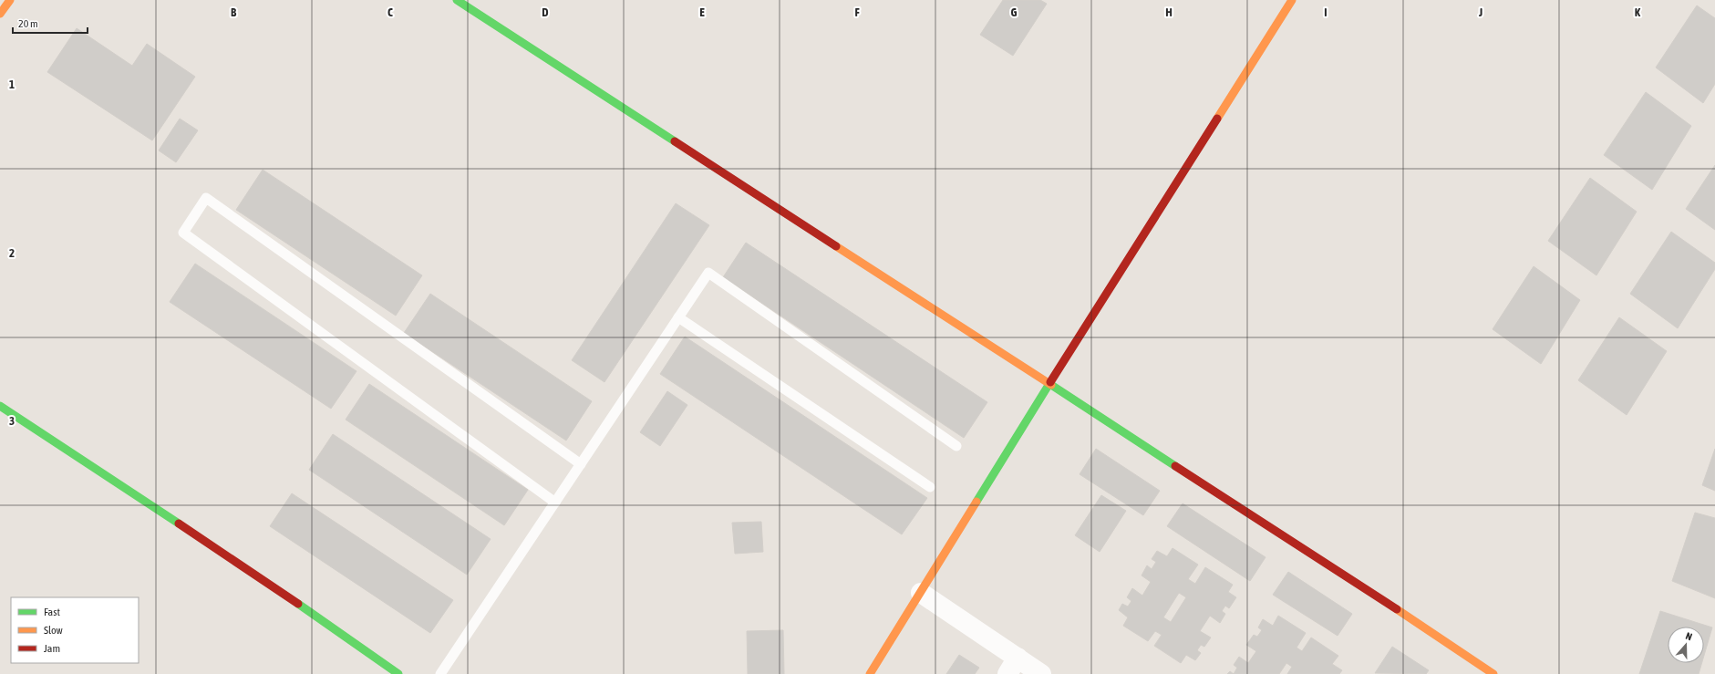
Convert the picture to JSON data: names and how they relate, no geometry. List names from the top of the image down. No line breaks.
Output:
{"legend":["Fast","Slow","Jam"],"scale_bar":"20 m","north":"top","grid":{"columns":["B","C","D","E","F","G","H","I","J","K"],"rows":["1","2","3"]}}
